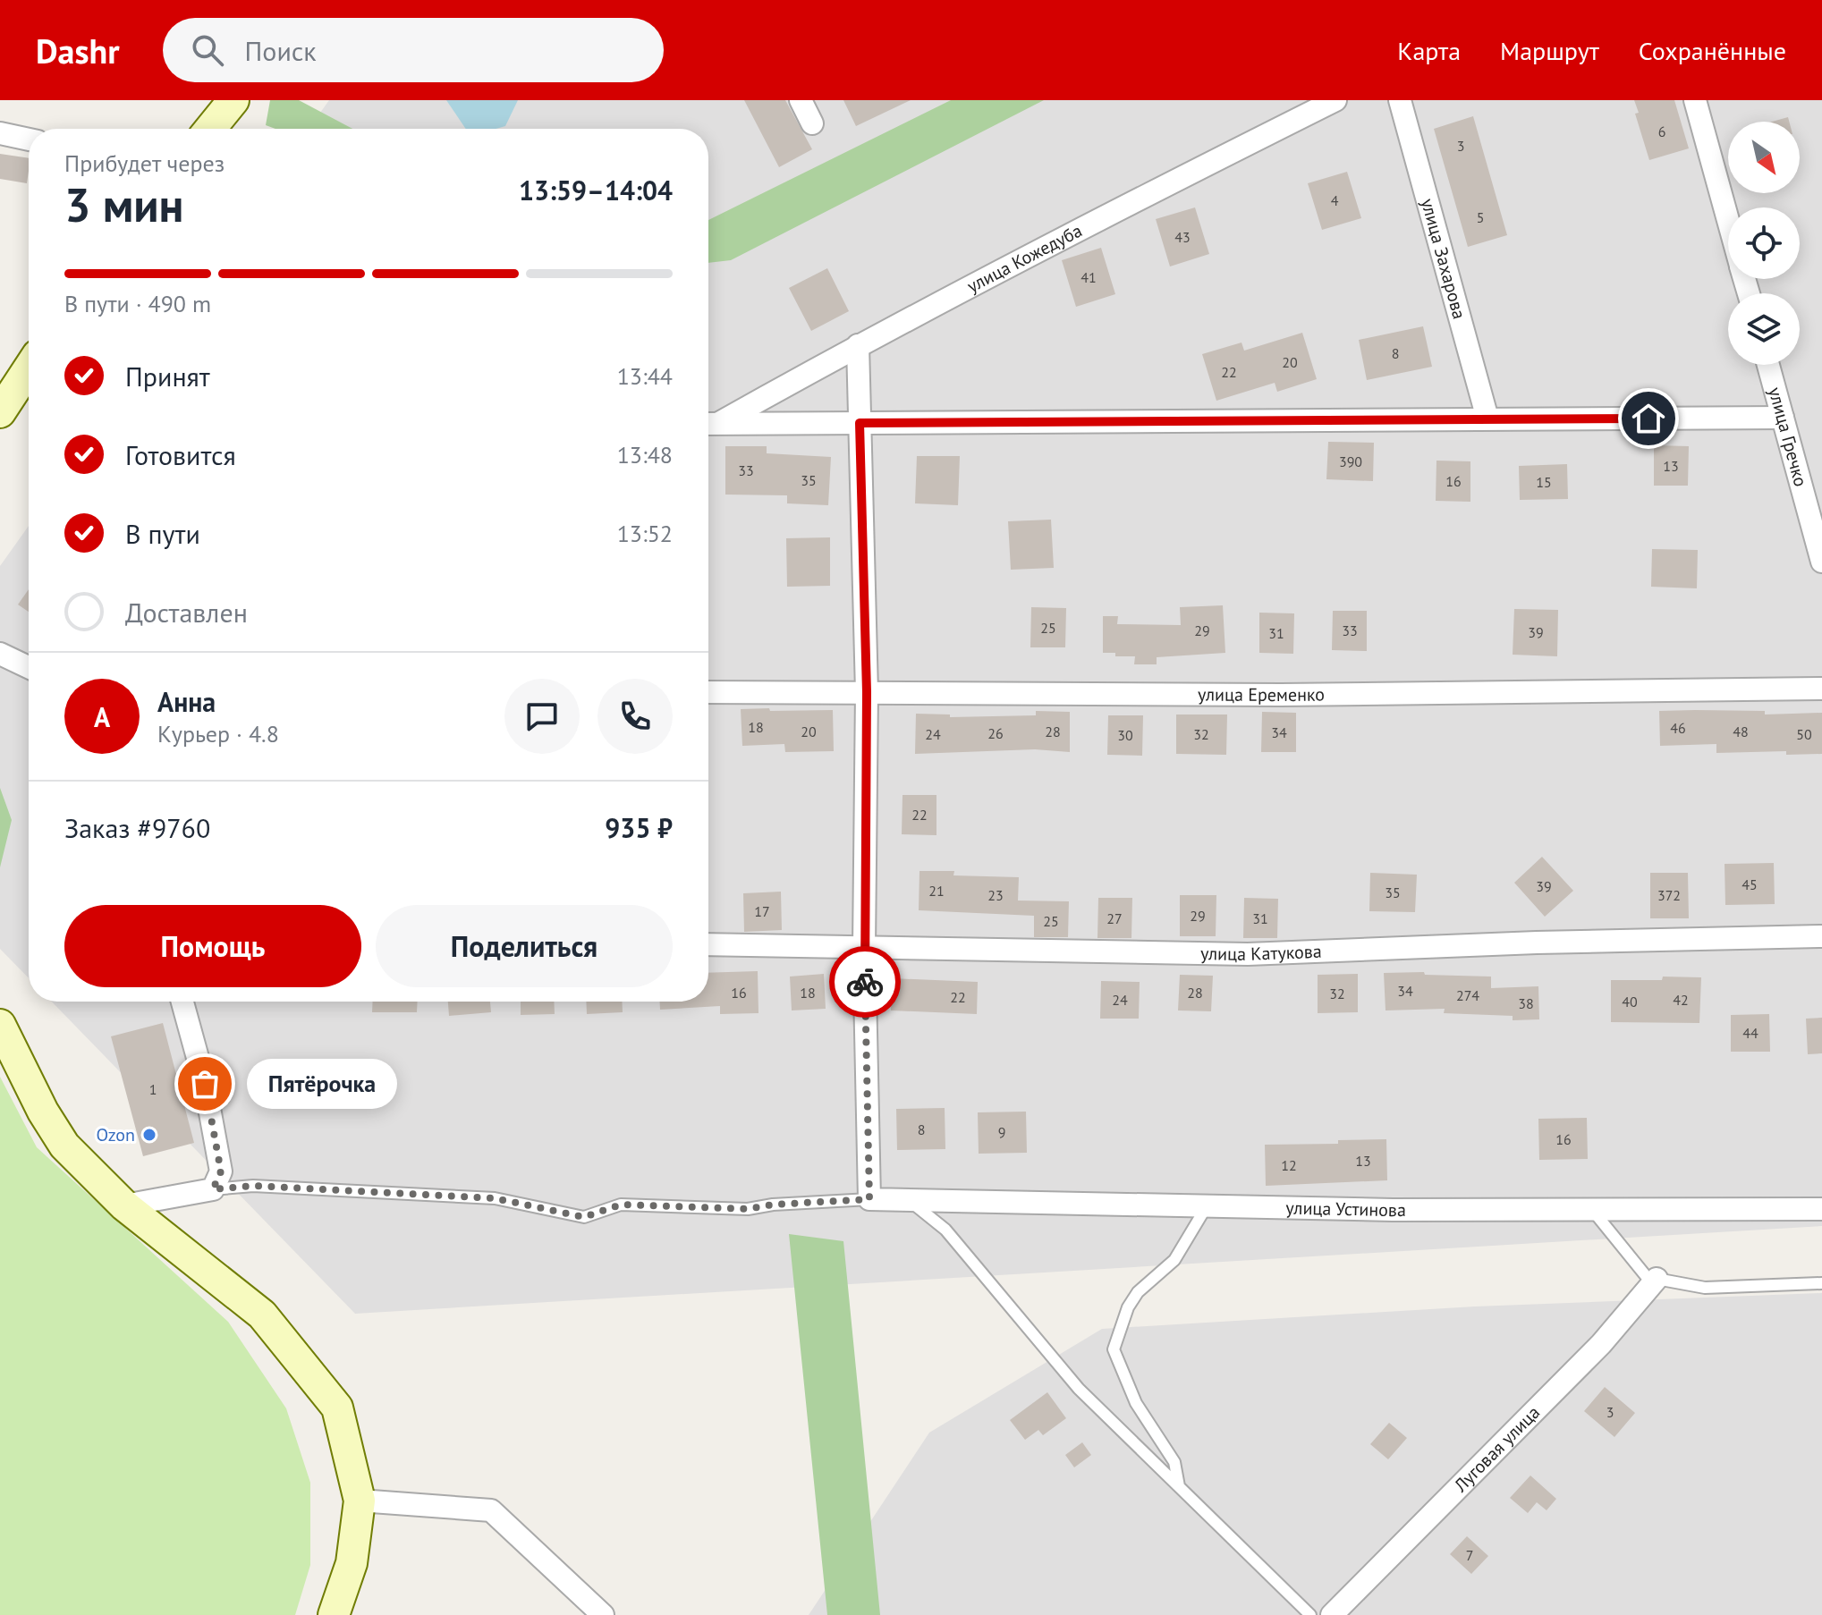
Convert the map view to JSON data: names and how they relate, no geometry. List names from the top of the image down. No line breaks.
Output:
{"streets":{"street":["улица Кожедуба","улица Захарова","улица Гречко","улица Еременко","улица Катукова","улица Устинова","Луговая улица"]},"places":["Пятёрочка","Ozon"],"house_numbers":["6","3","4","5","43","41","8","20","22","390","13","33","35","16","15","25","29","33","39","31","18","46","20","28","48","34","26","24","32","50","30","22","45","39","21","35","23","372","17","29","27","31","25","34","16","18","28","32","274","22","24","42","40","38","44","1","8","9","16","13","12","3","7"],"north":"bottom right","page":{"header":"Dashr","search":"Поиск","nav":["Карта","Маршрут","Сохранённые"],"heading":["3 мин","Прибудет через","13:59–14:04"],"panel":["Анна","Курьер · 4.8","Заказ #9760","935 ₽"],"bar":"В пути · 490 m","list":[["Принят","13:44"],["Готовится","13:48"],["В пути","13:52"],"Доставлен"],"round":"А","buttons":["Помощь","Поделиться"],"bubble":"Пятёрочка"}}
